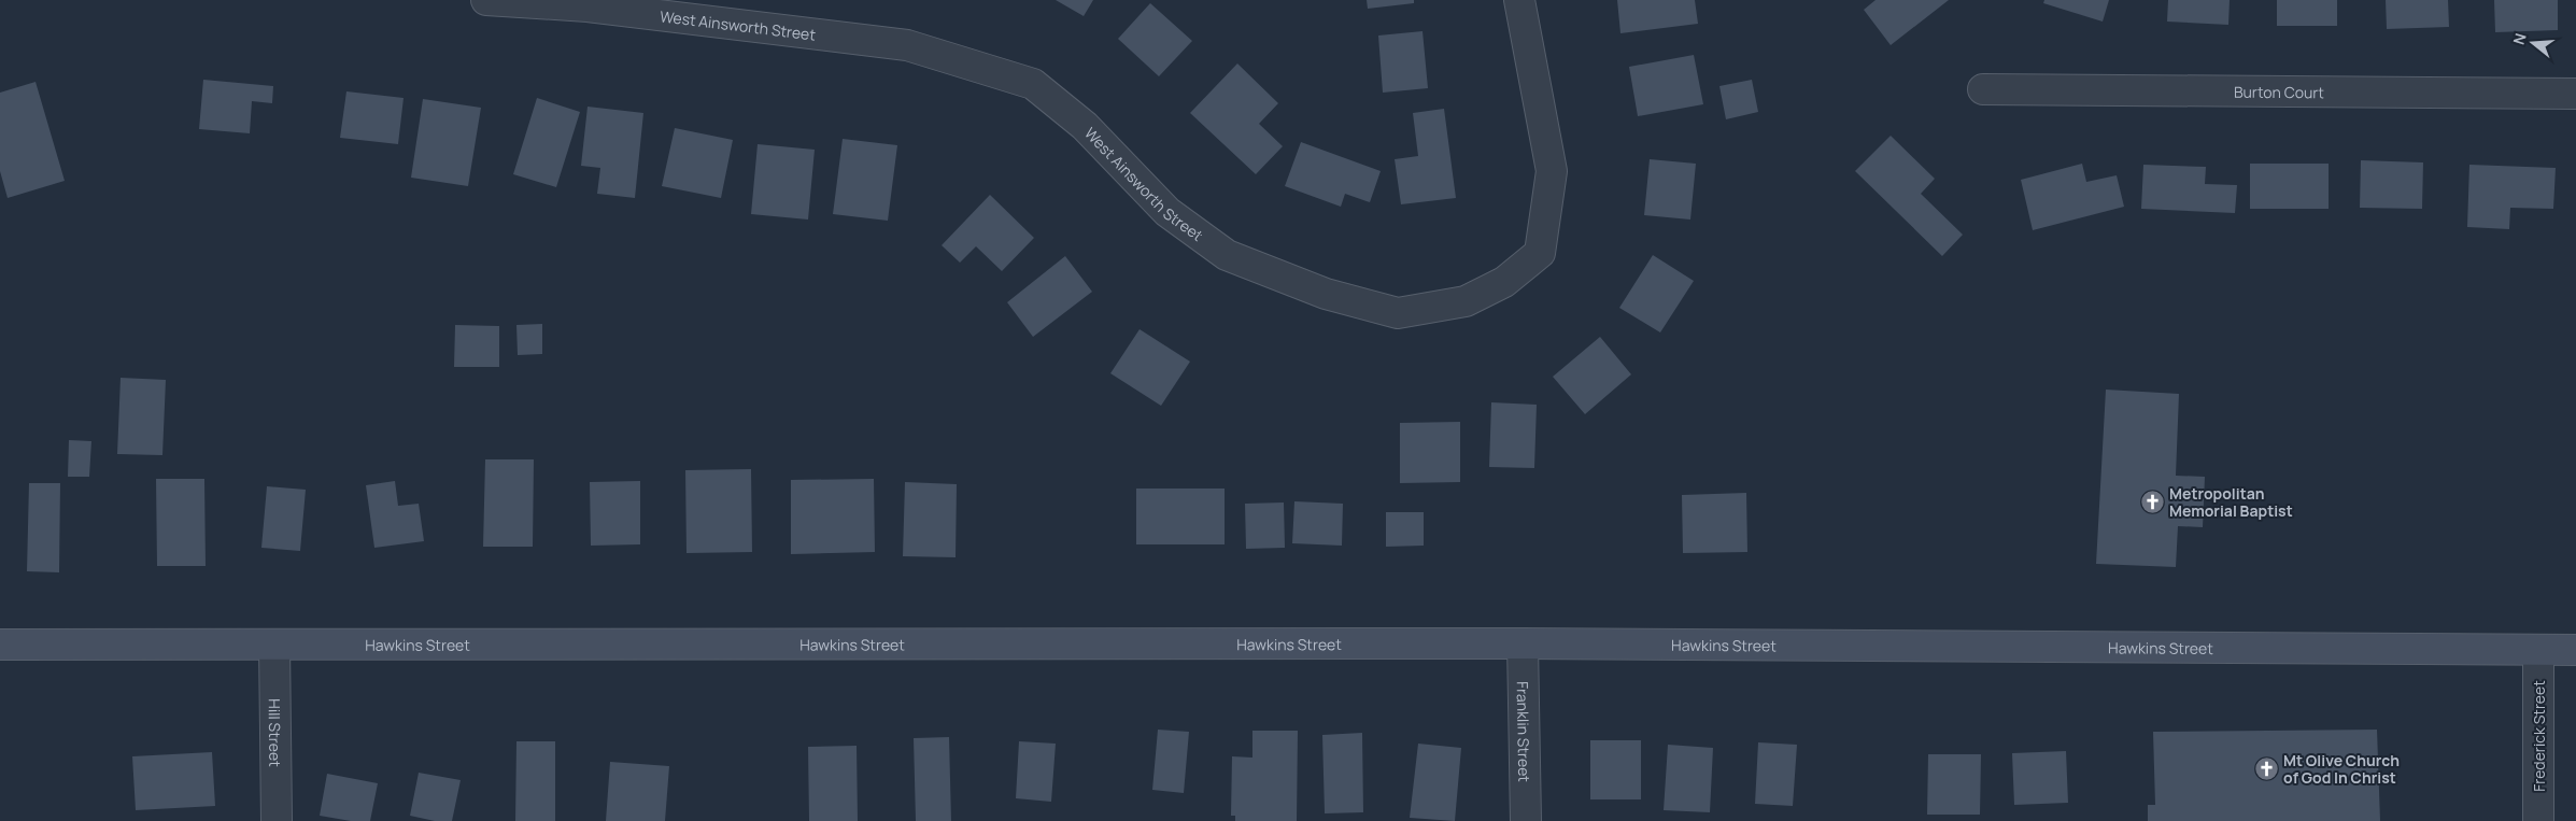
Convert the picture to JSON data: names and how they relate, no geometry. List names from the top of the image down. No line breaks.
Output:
{"streets":{"street":["West Ainsworth Street","Burton Court","Hawkins Street","Hill Street","Franklin Street","Frederick Street"]},"crossings":[["Hawkins Street","Hill Street"],["Hawkins Street","Franklin Street"],["Hawkins Street","Frederick Street"]],"places":{"church":["Metropolitan Memorial Baptist","Mt Olive Church of God In Christ"]},"north":"left"}
